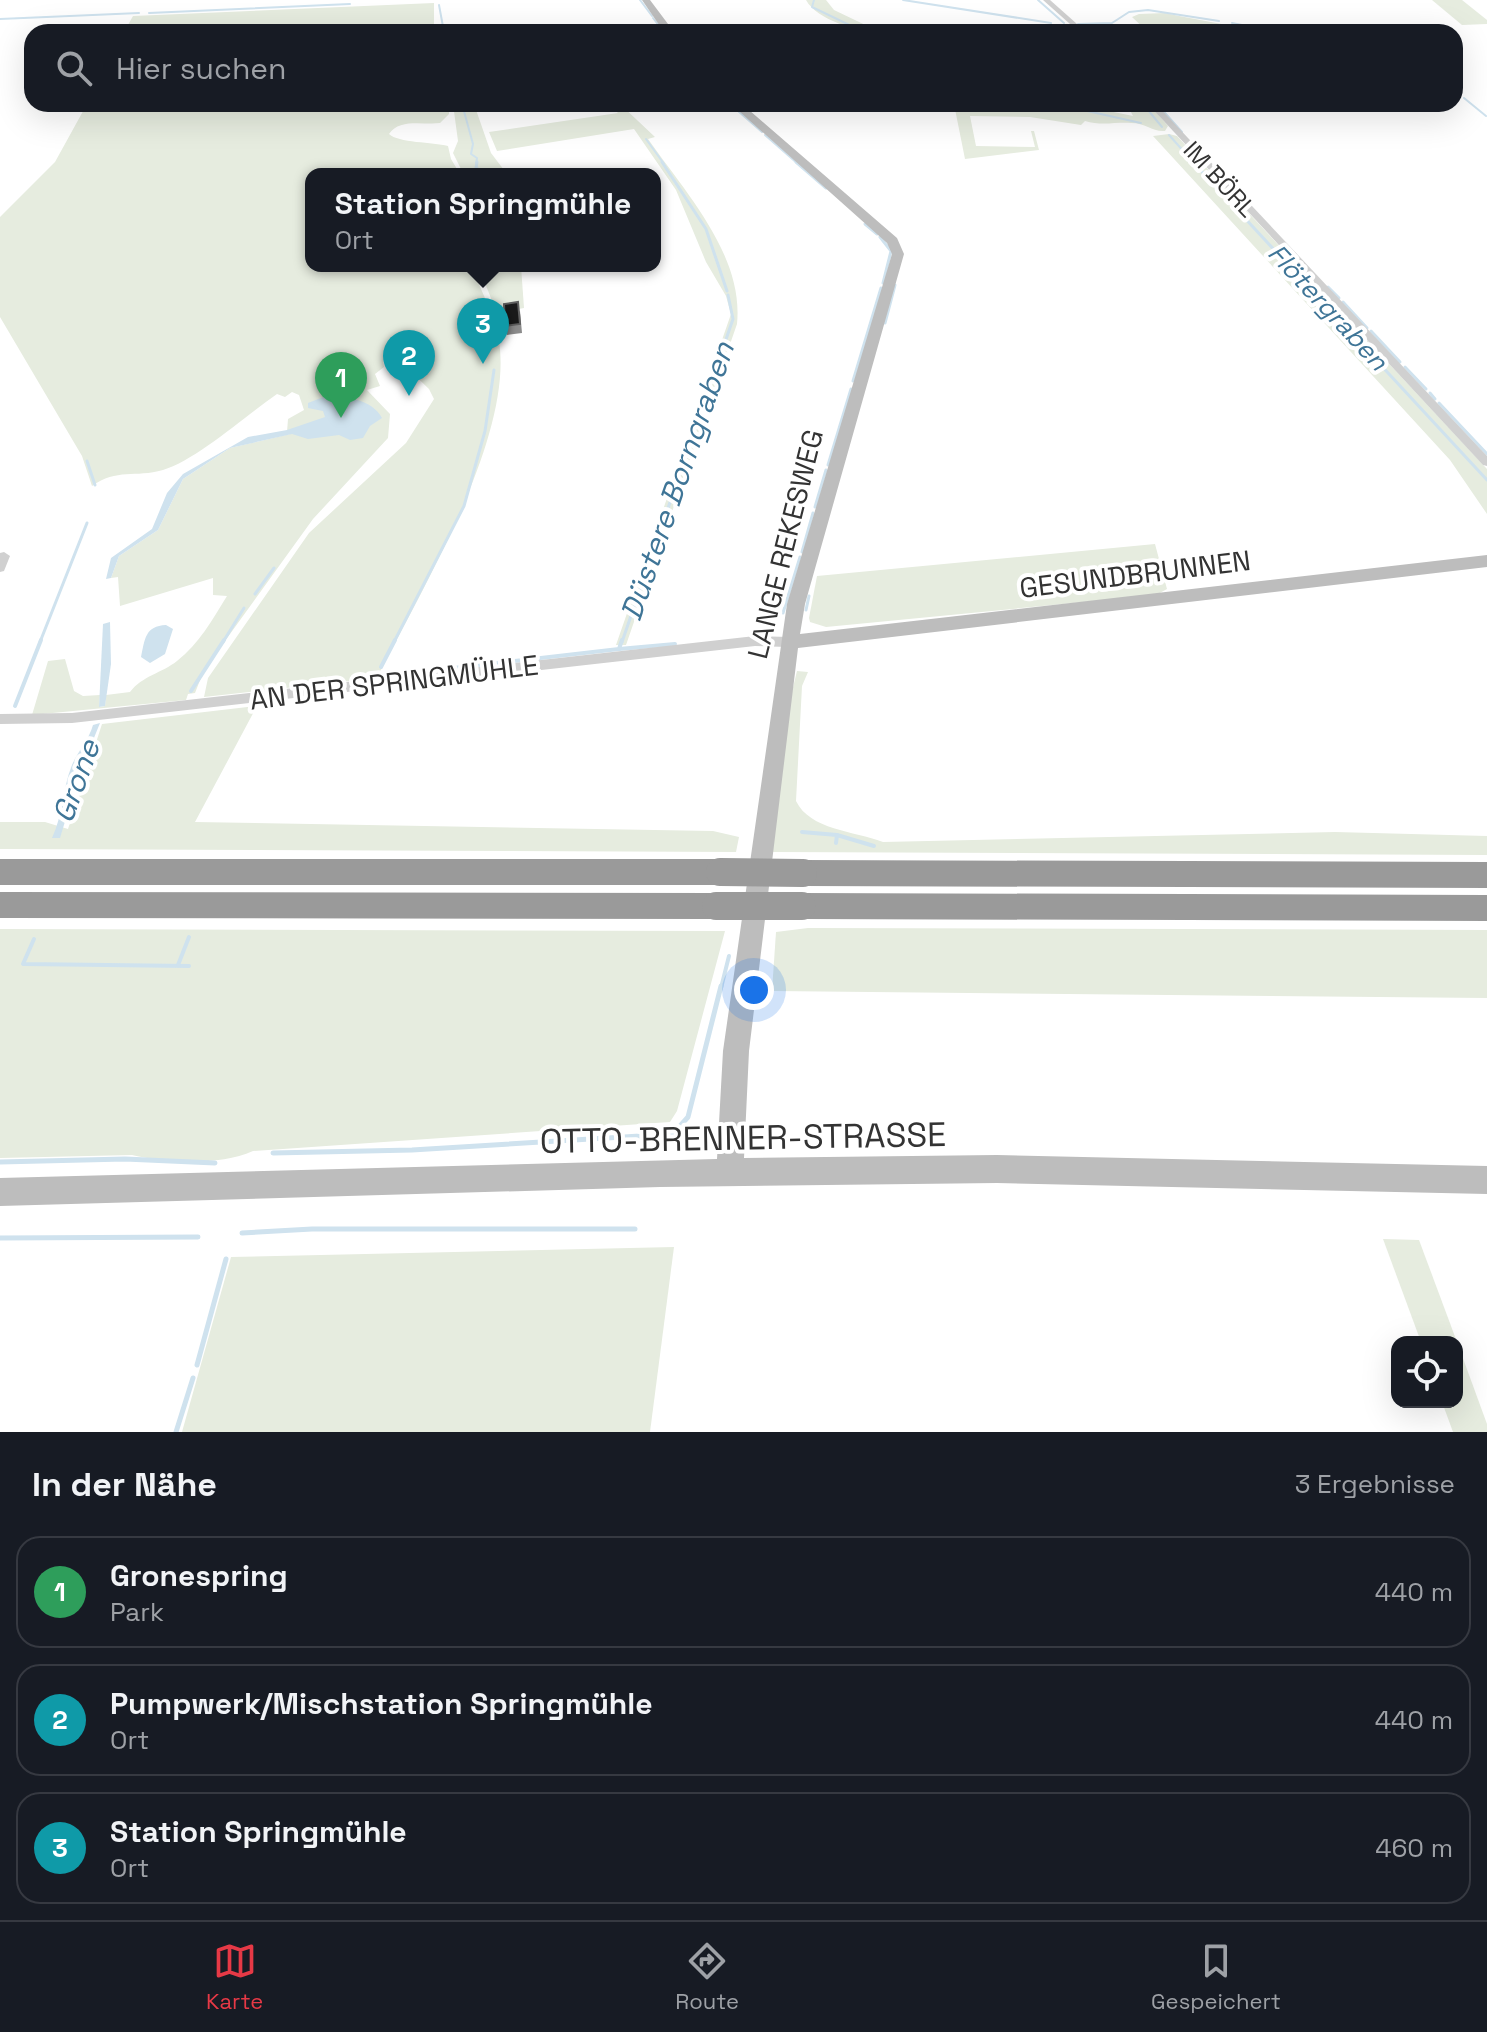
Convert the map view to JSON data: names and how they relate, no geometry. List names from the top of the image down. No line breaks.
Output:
{"streets":{"street":["IM BÖRL","LANGE REKESWEG","GESUNDBRUNNEN","AN DER SPRINGMÜHLE","OTTO-BRENNER-STRASSE"]},"crossings":[["LANGE REKESWEG","GESUNDBRUNNEN"],["LANGE REKESWEG","AN DER SPRINGMÜHLE"],["LANGE REKESWEG","OTTO-BRENNER-STRASSE"],["GESUNDBRUNNEN","AN DER SPRINGMÜHLE"]],"water":["Flötergraben","Düstere Borngraben","Grone"],"page":{"search":"Hier suchen","popup":["Station Springmühle","Ort"],"pins":["3","2","1"],"heading":["In der Nähe","3 Ergebnisse"],"list":[{"mark":"1","name":"Gronespring","note":"Park","value":"440 m"},{"mark":"2","name":"Pumpwerk/Mischstation Springmühle","note":"Ort","value":"440 m"},{"mark":"3","name":"Station Springmühle","note":"Ort","value":"460 m"}],"nav":["Karte","Route","Gespeichert"]}}
